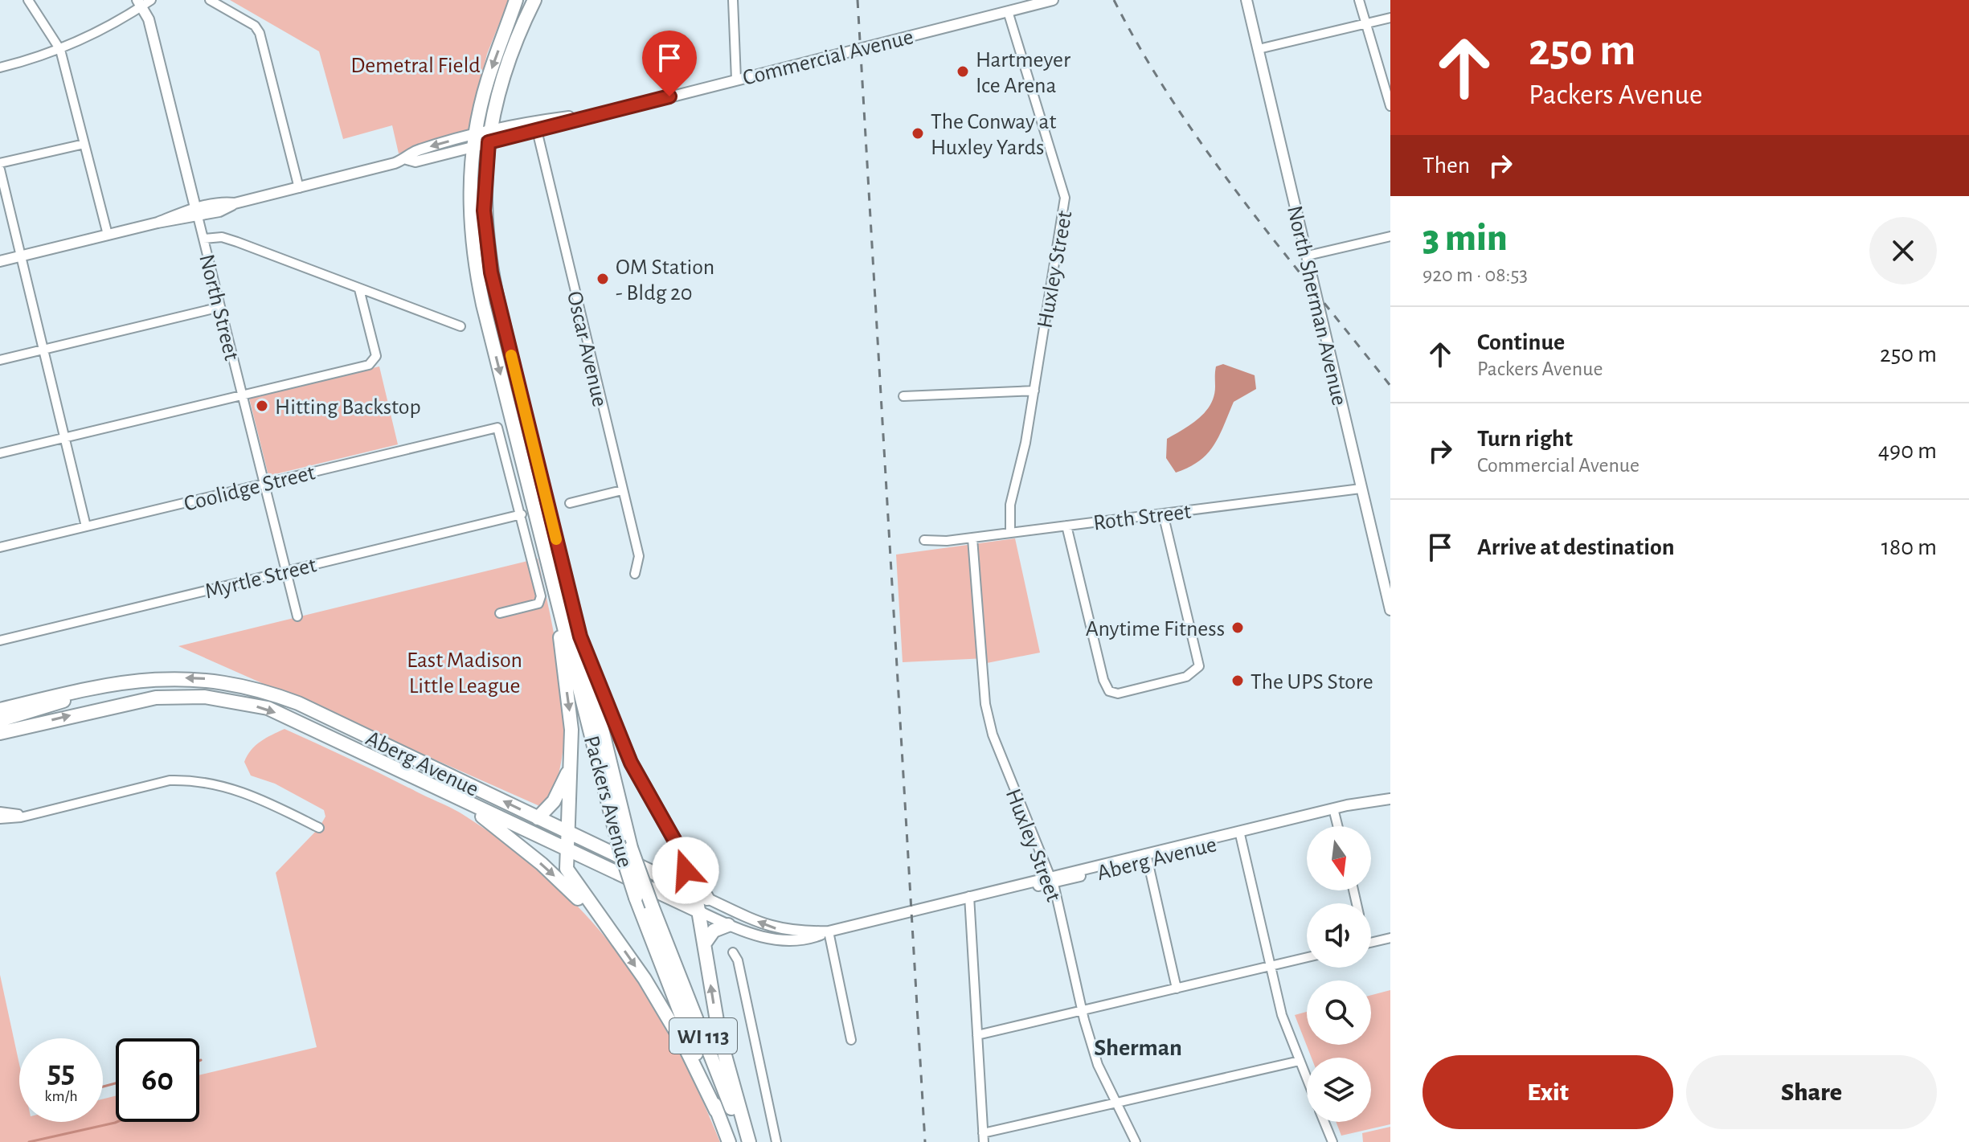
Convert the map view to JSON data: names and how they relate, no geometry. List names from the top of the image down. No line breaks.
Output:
{"streets":{"main road":["Aberg Avenue","Packers Avenue","WI 113"],"street":["Commercial Avenue","Huxley Street","North Sherman Avenue","North Street","Oscar Avenue","Coolidge Street","Roth Street","Myrtle Street"]},"crossings":[["Commercial Avenue","Huxley Street"],["Commercial Avenue","North Street"],["Commercial Avenue","Oscar Avenue"],["Commercial Avenue","Packers Avenue"],["Huxley Street","Roth Street"],["Huxley Street","Aberg Avenue"],["North Sherman Avenue","Roth Street"],["North Street","Coolidge Street"],["North Street","Myrtle Street"],["Coolidge Street","Myrtle Street"]],"districts":["Sherman"],"parks":["Demetral Field","East Madison Little League"],"places":["Hartmeyer Ice Arena","The Conway at Huxley Yards","OM Station - Bldg 20","Hitting Backstop","Anytime Fitness","The UPS Store"],"north":"bottom","page":{"turn":["250 m","Packers Avenue"],"then":"Then","heading":["3 min","920 m · 08:53"],"list":[{"name":"Continue","note":"Packers Avenue","value":"250 m"},{"name":"Turn right","note":"Commercial Avenue","value":"490 m"},{"name":"Arrive at destination","value":"180 m"}],"speed":"55 km/h","limit":"60","buttons":["Exit","Share"]}}
